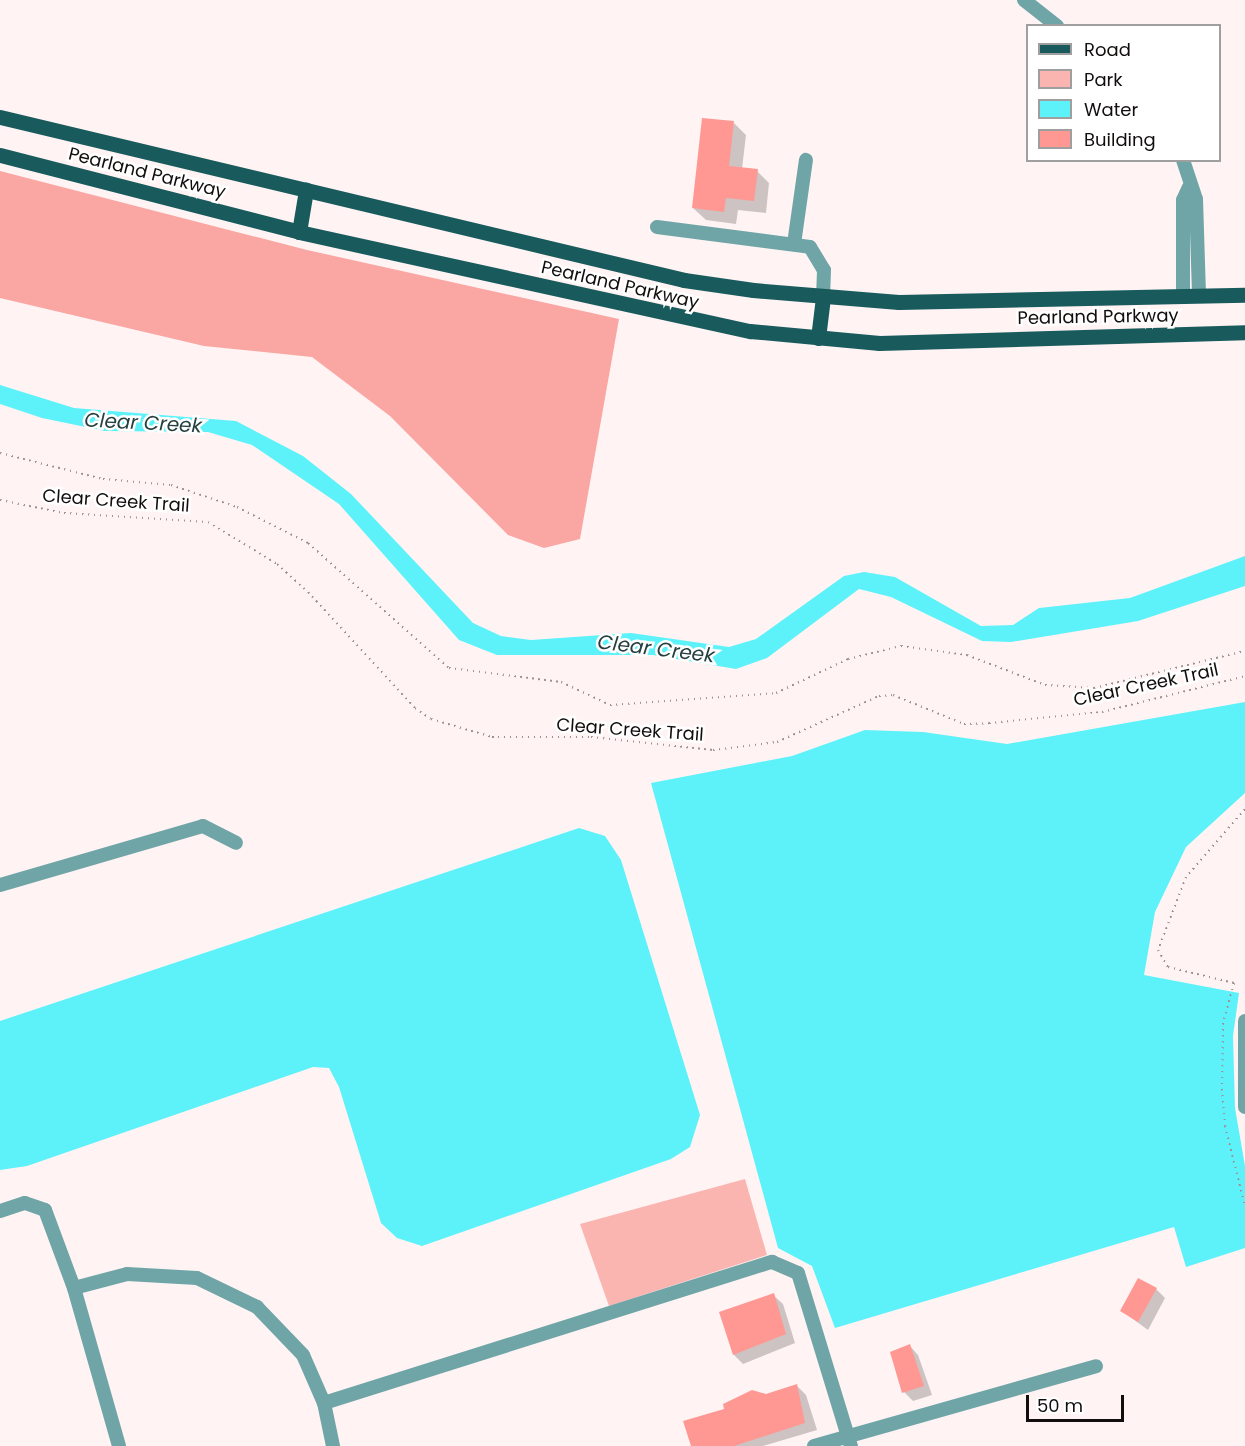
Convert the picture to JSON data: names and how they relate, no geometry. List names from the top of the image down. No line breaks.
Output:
{"streets":{"main road":["Pearland Parkway"],"path":["Clear Creek Trail"]},"water":["Clear Creek"],"legend":["Road","Park","Water","Building"],"scale_bar":"50 m"}
